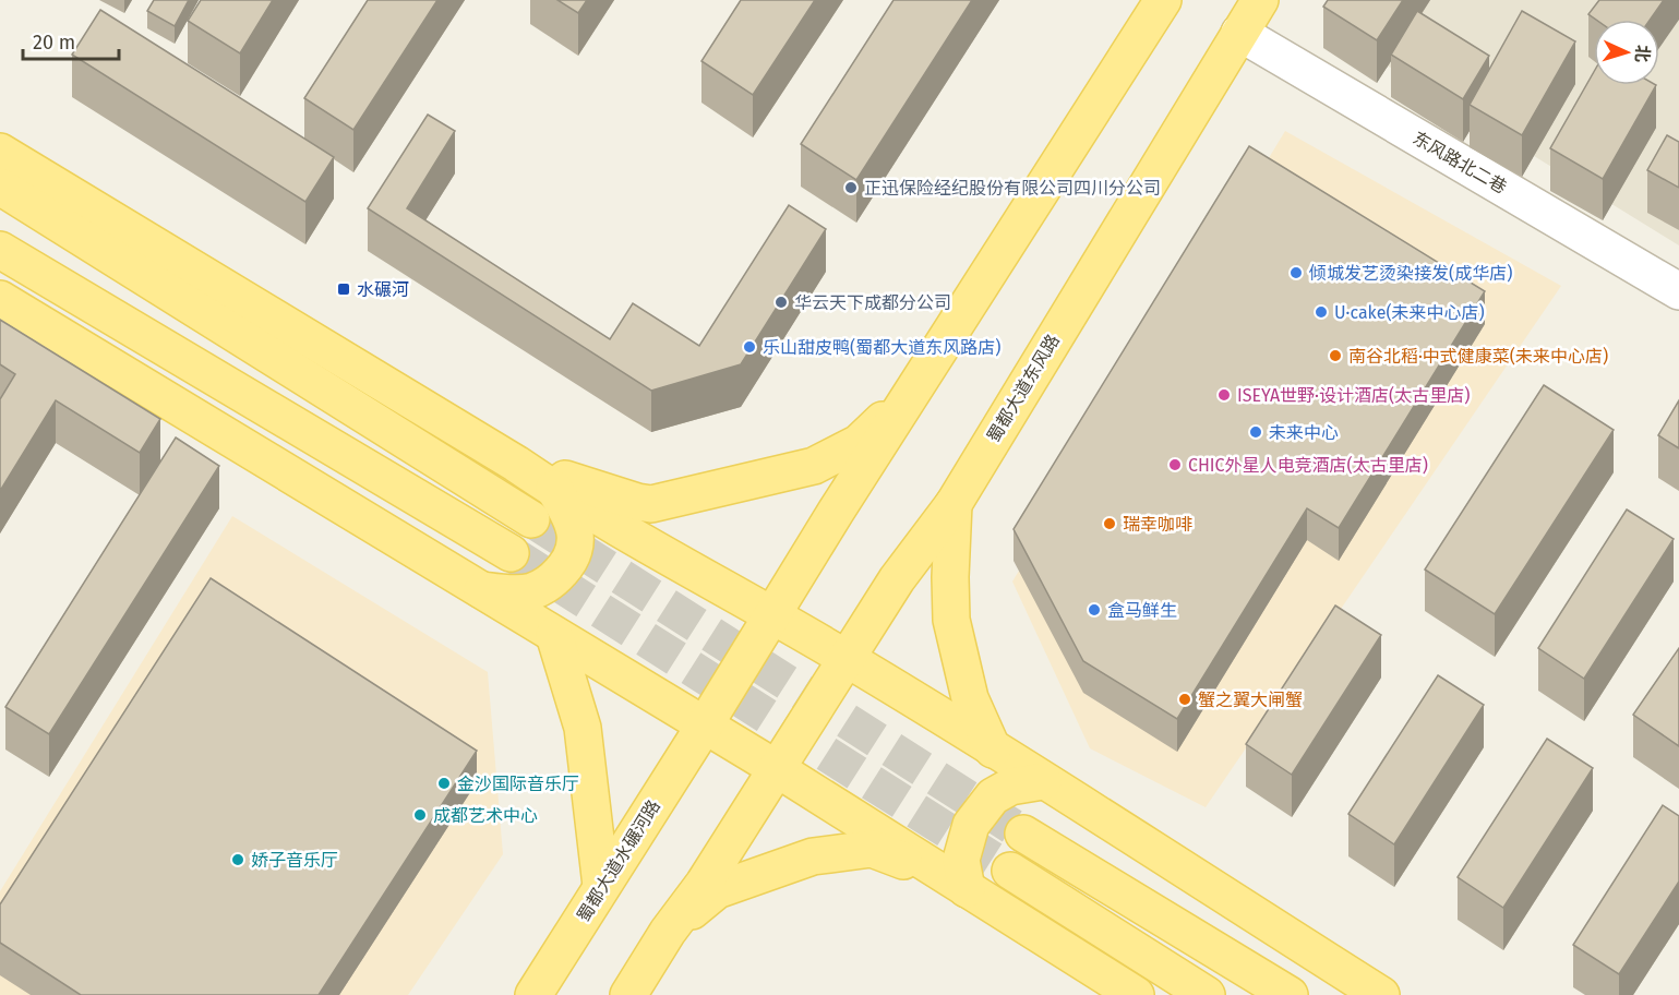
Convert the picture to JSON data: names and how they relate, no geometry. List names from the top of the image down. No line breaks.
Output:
{"streets":{"main road":["蜀都大道东风路","蜀都大道水碾河路"],"street":["东风路北二巷"]},"crossings":[["东风路北二巷","蜀都大道东风路"]],"places":{"other":["正迅保险经纪股份有限公司四川分公司","倾城发艺烫染接发(成华店)","华云天下成都分公司","U·cake(未来中心店)","乐山甜皮鸭(蜀都大道东风路店)","南谷北稻·中式健康菜(未来中心店)","ISEYA世野·设计酒店(太古里店)","未来中心","CHIC外星人电竞酒店(太古里店)","瑞幸咖啡","盒马鲜生","蟹之翼大闸蟹","金沙国际音乐厅","成都艺术中心","娇子音乐厅"],"transit":["水碾河"]},"scale_bar":"20 m","north":"right"}
